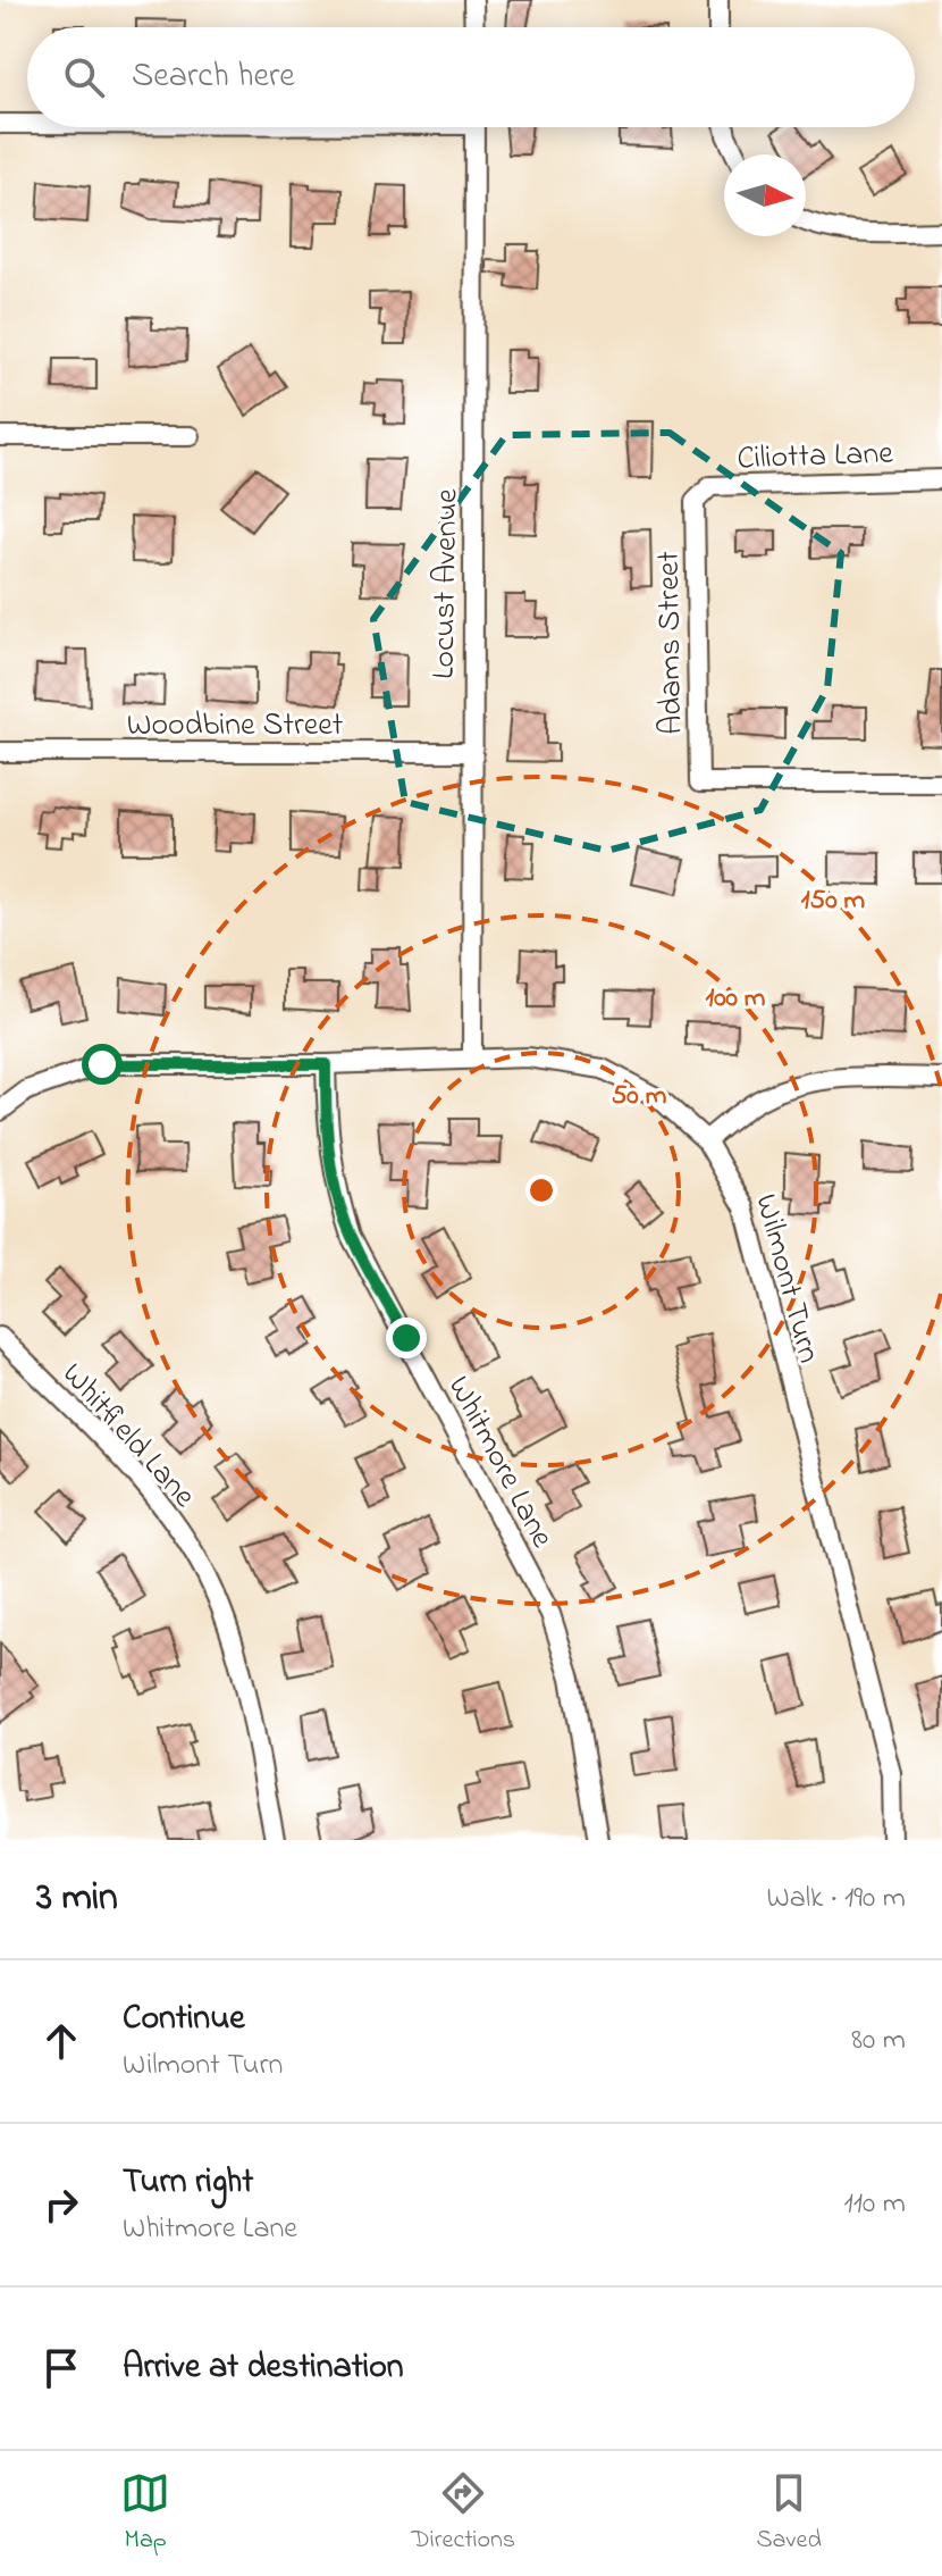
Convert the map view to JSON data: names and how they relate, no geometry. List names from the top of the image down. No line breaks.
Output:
{"streets":{"street":["Ciliotta Lane","Locust Avenue","Adams Street","Woodbine Street","Wilmont Turn","Whitfield Lane","Whitmore Lane"]},"crossings":[["Ciliotta Lane","Adams Street"],["Locust Avenue","Woodbine Street"],["Locust Avenue","Wilmont Turn"],["Wilmont Turn","Whitmore Lane"]],"north":"right","page":{"search":"Search here","heading":["3 min","Walk · 190 m"],"list":[["Continue","Wilmont Turn","80 m"],["Turn right","Whitmore Lane","110 m"],"Arrive at destination"],"nav":["Map","Directions","Saved"]},"rings":["150 m","100 m","50 m"]}
